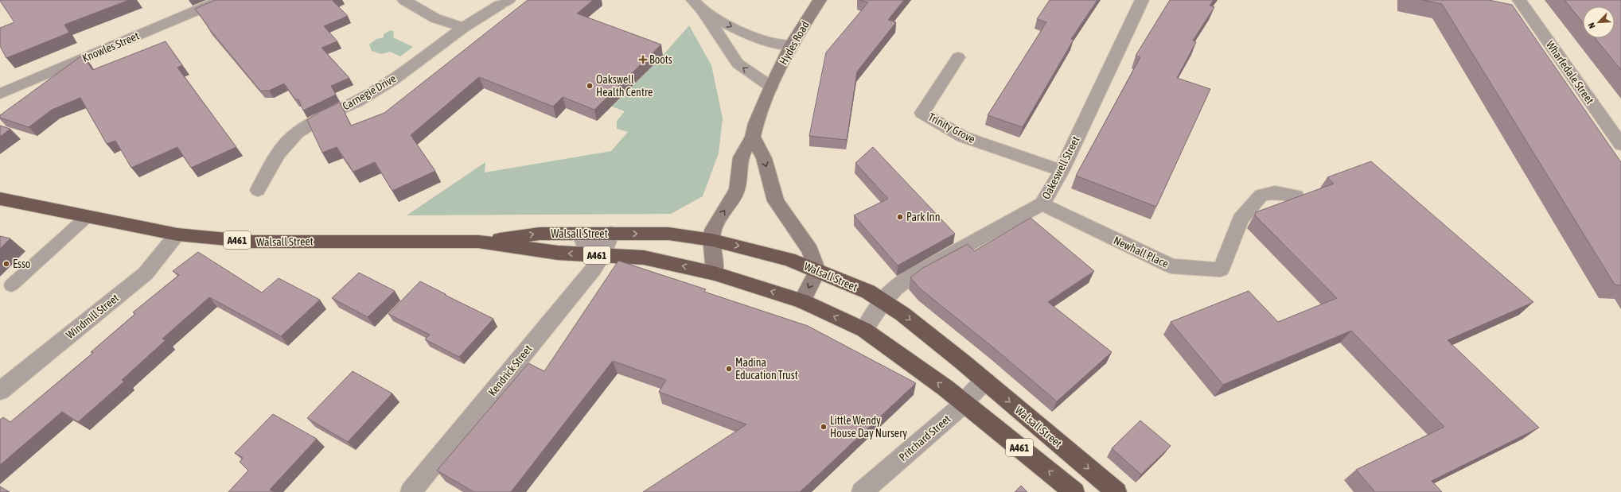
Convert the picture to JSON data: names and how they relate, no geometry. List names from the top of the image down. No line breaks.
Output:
{"streets":{"highway":["Walsall Street","A461"],"street":["Hydes Road","Knowles Street","Wharfedale Street","Carnegie Drive","Trinity Grove","Oakeswell Street","Newhall Place","Windmill Street","Kendrick Street","Pritchard Street"]},"crossings":[["Hydes Road","Walsall Street"],["Trinity Grove","Oakeswell Street"],["Oakeswell Street","Walsall Street"],["Oakeswell Street","Newhall Place"],["Walsall Street","Windmill Street"],["Walsall Street","Kendrick Street"],["Walsall Street","Pritchard Street"]],"one_way":["Hydes Road"],"places":{"health":["Boots"],"other":["Oakswell Health Centre","Park Inn","Esso","Madina Education Trust","Little Wendy House Day Nursery"]},"north":"bottom left"}
